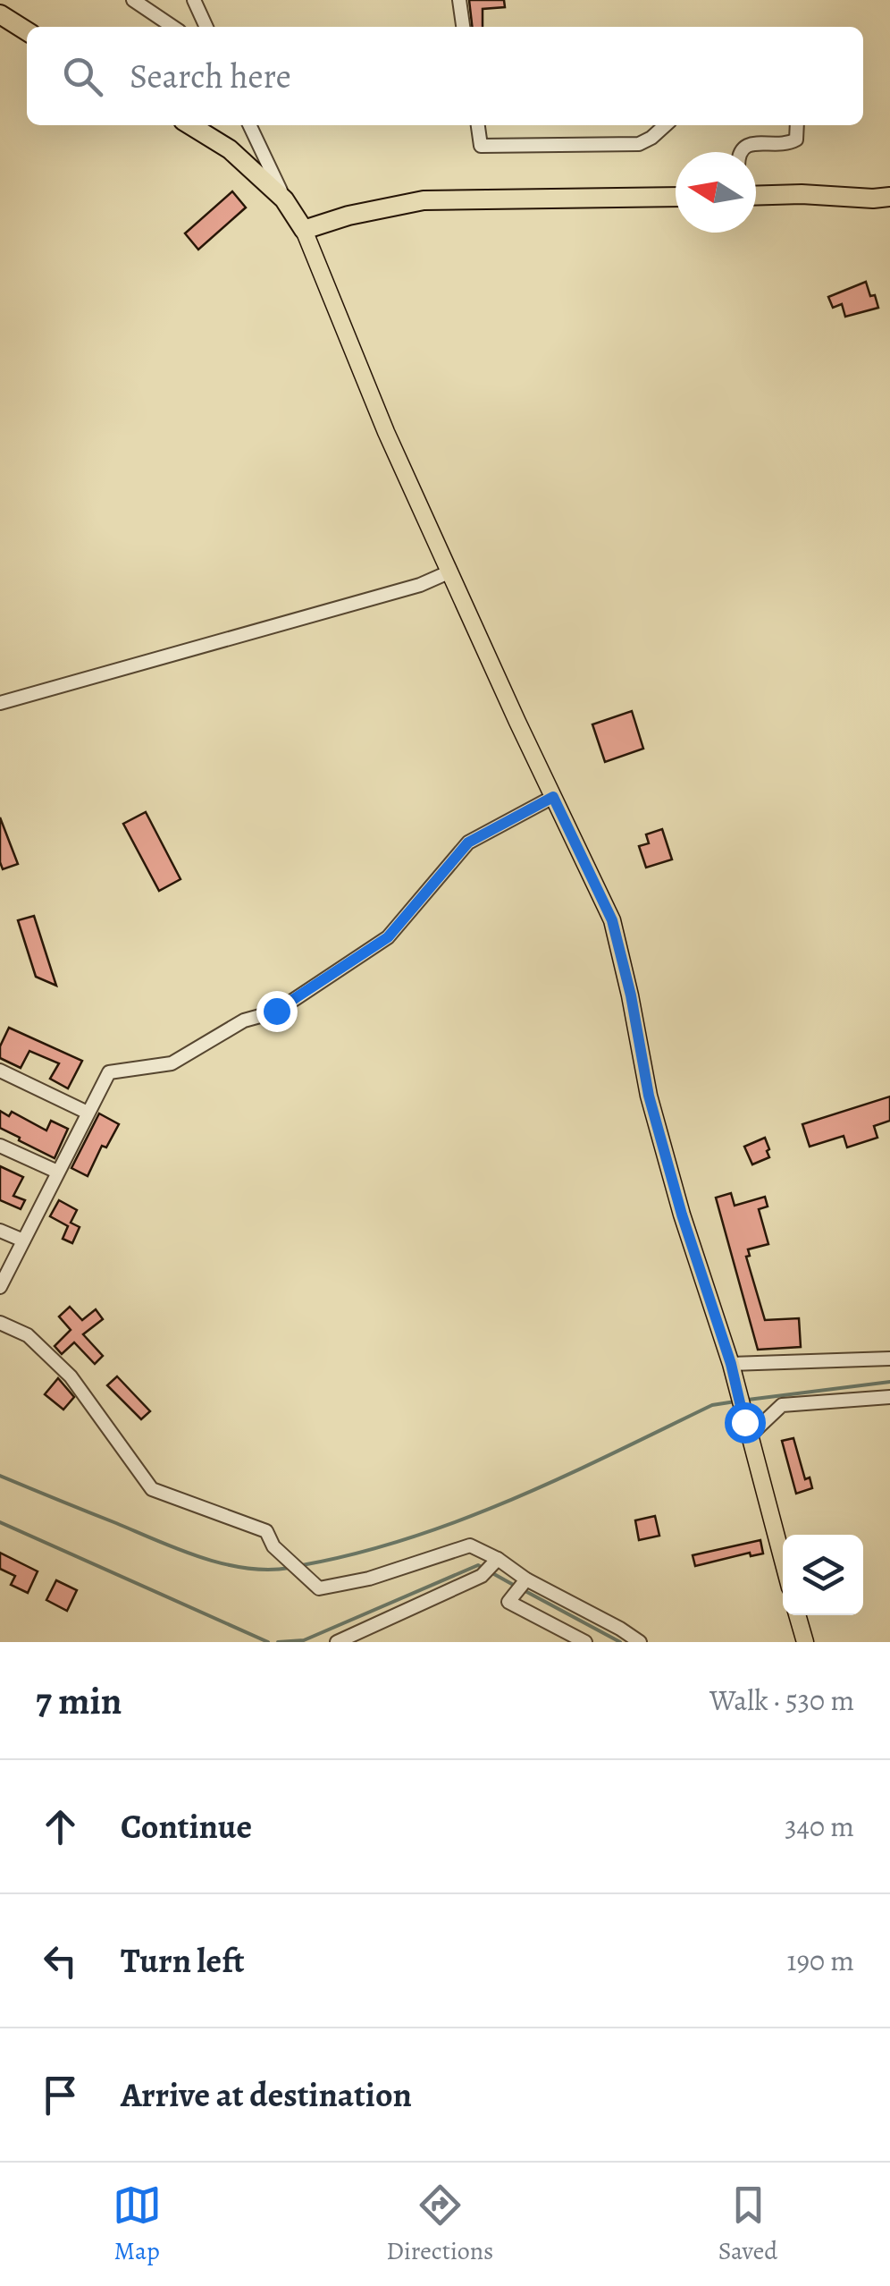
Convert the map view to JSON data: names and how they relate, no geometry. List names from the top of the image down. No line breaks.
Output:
{"north":"left","page":{"search":"Search here","heading":["7 min","Walk · 530 m"],"list":[["Continue","340 m"],["Turn left","190 m"],"Arrive at destination"],"nav":["Map","Directions","Saved"]}}
